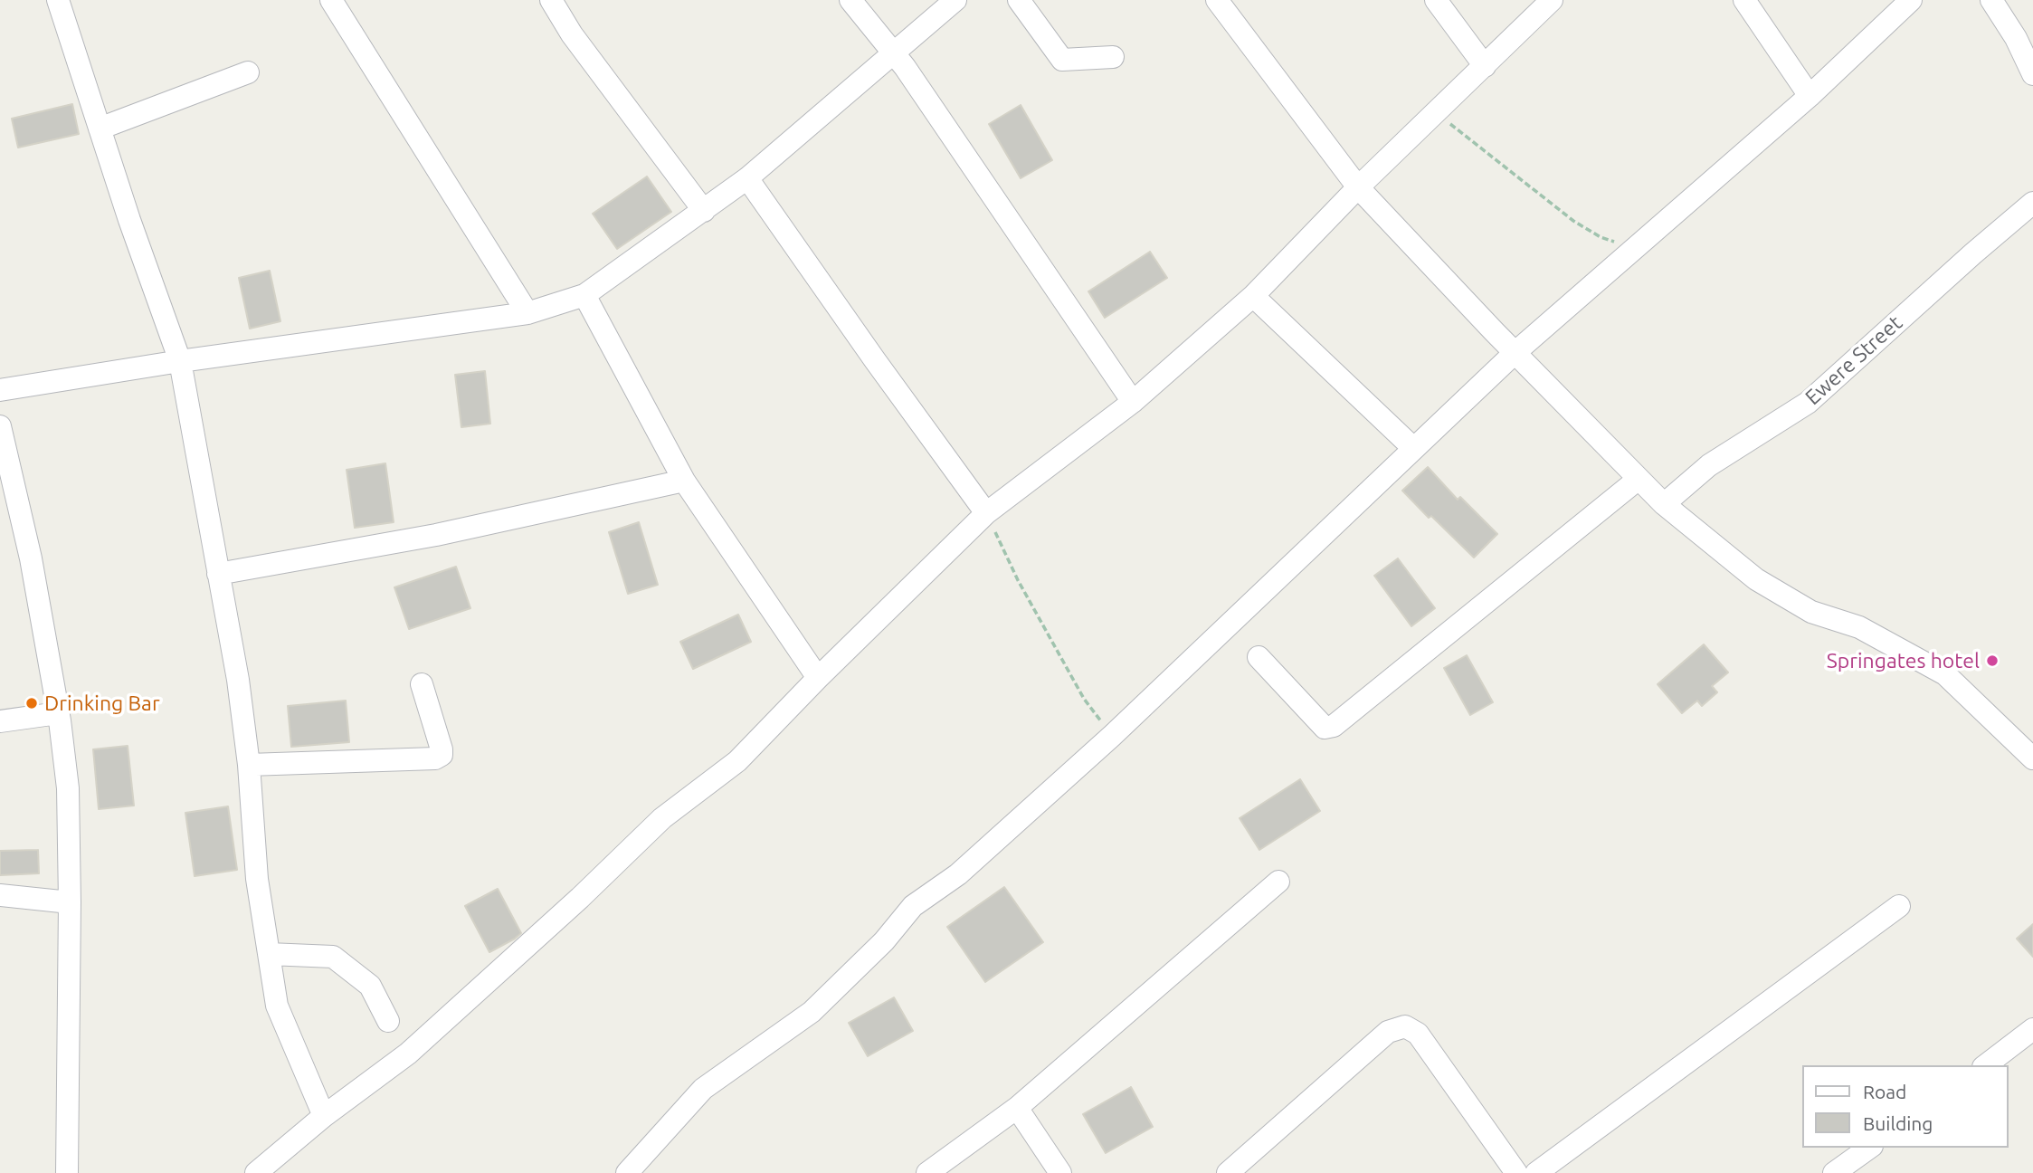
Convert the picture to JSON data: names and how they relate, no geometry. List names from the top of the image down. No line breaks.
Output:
{"streets":{"street":["Ewere Street"]},"places":["Springates hotel","Drinking Bar"],"legend":["Road","Building"]}
